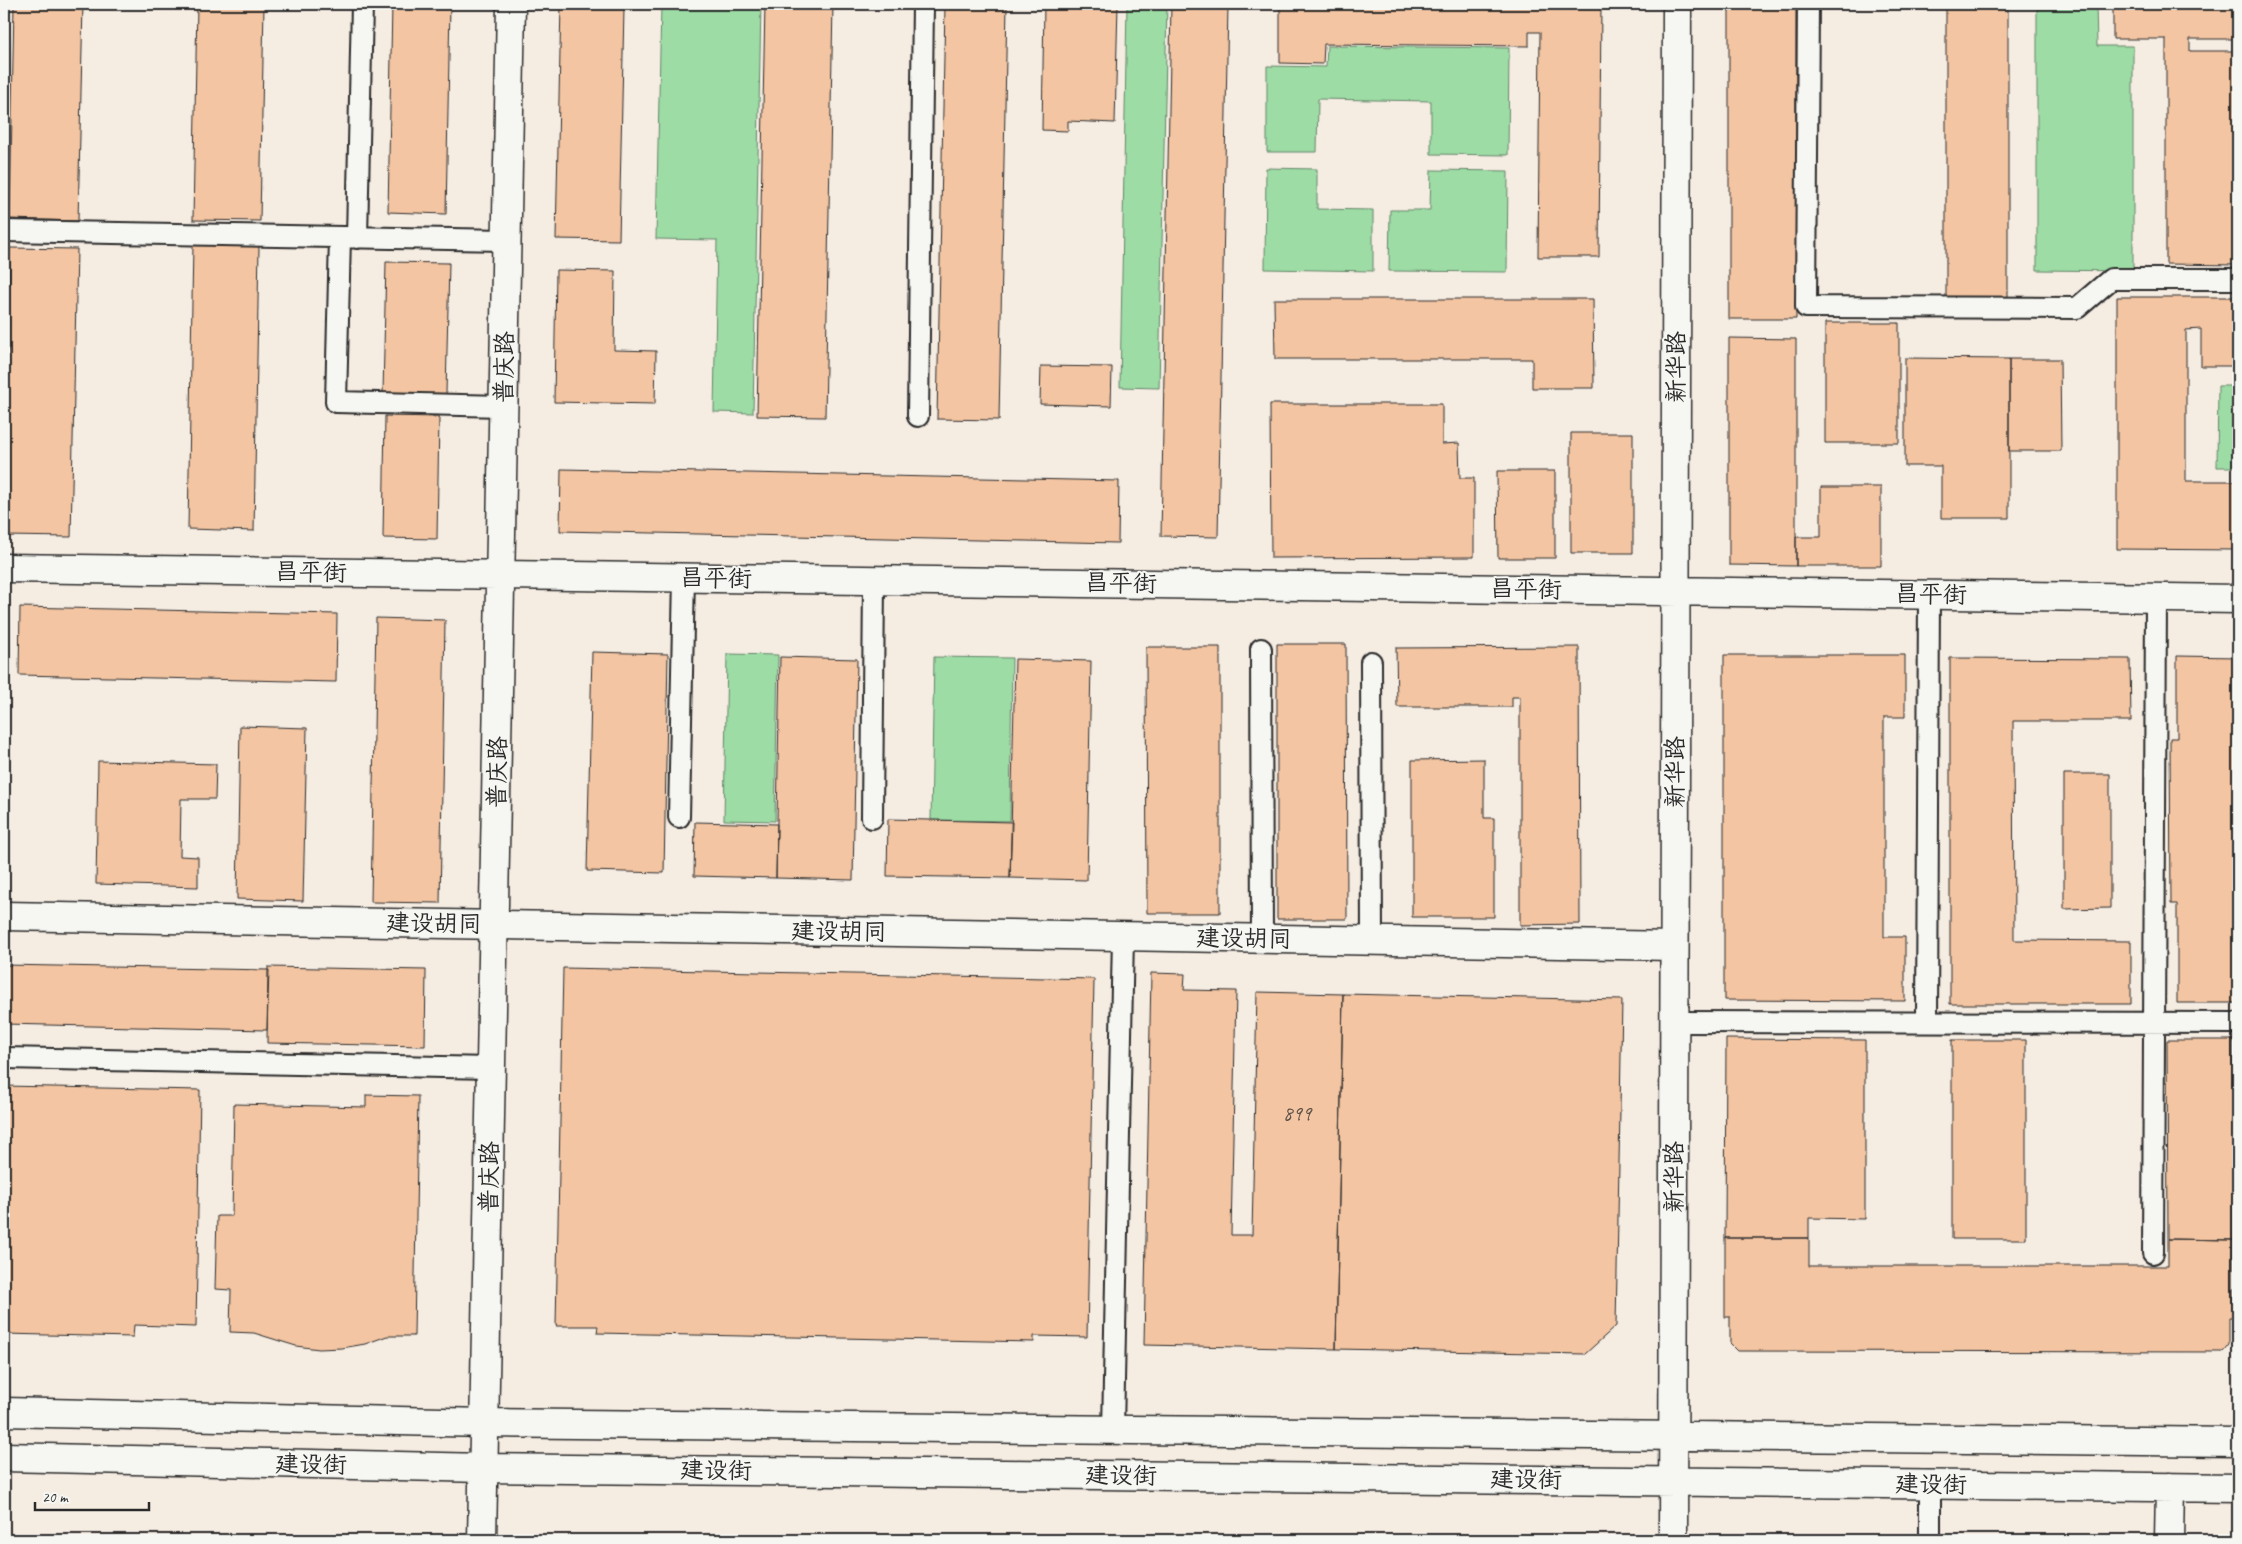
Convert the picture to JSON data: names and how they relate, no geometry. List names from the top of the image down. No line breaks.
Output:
{"streets":{"street":["普庆路","新华路","昌平街","建设胡同","建设街"]},"crossings":[["普庆路","昌平街"],["普庆路","建设胡同"],["普庆路","建设街"],["新华路","昌平街"],["新华路","建设胡同"],["新华路","建设街"]],"house_numbers":["899"],"scale_bar":"20 m"}
